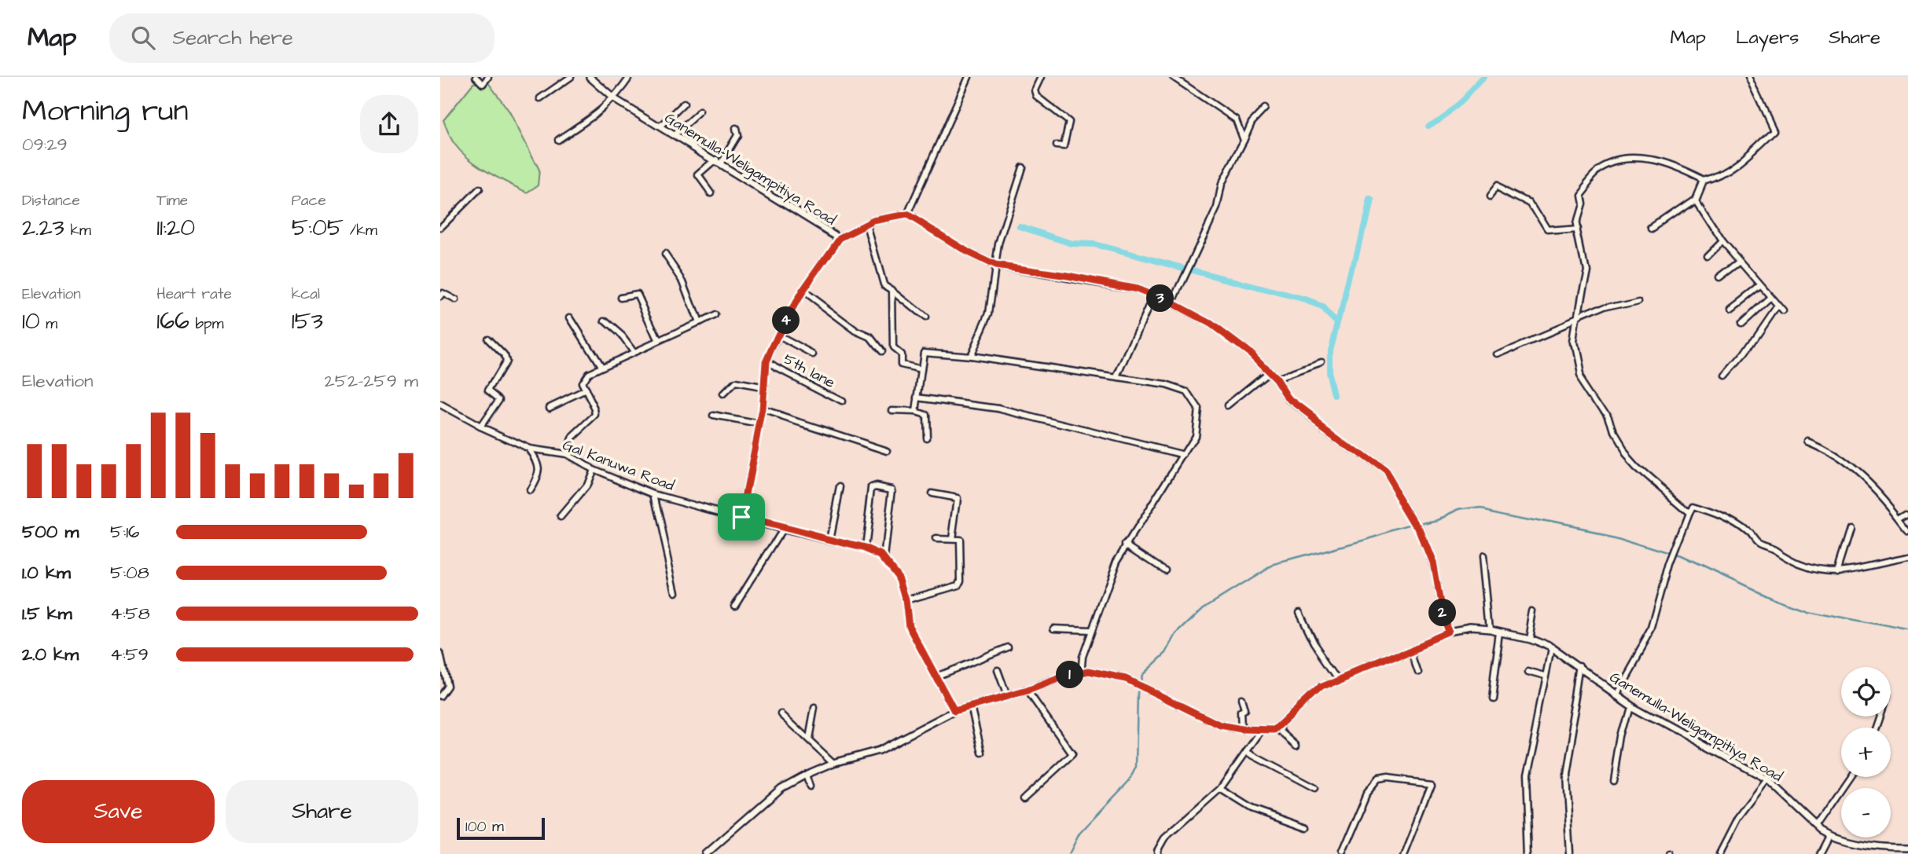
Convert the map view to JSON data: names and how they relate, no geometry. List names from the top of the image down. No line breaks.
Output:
{"streets":{"street":["Ganemulla-Weligampitiya Road","5th lane","Gal Kanuwa Road"]},"scale_bar":"100 m","page":{"header":"Map","search":"Search here","nav":["Map","Layers","Share"],"heading":["Morning run","09:29"],"stats":[["Distance","2.23 km"],["Time","11:20"],["Pace","5:05 /km"],["Elevation","10 m"],["Heart rate","166 bpm"],["kcal","153"]],"pins":["3","4","2","1"],"chart":["Elevation","252–259 m"],"list":[{"name":"500 m","note":"5:16"},{"name":"1.0 km","note":"5:08"},{"name":"1.5 km","note":"4:58"},{"name":"2.0 km","note":"4:59"}],"map_buttons":["+","−"],"buttons":["Save","Share"],"scale":"100 m"}}
